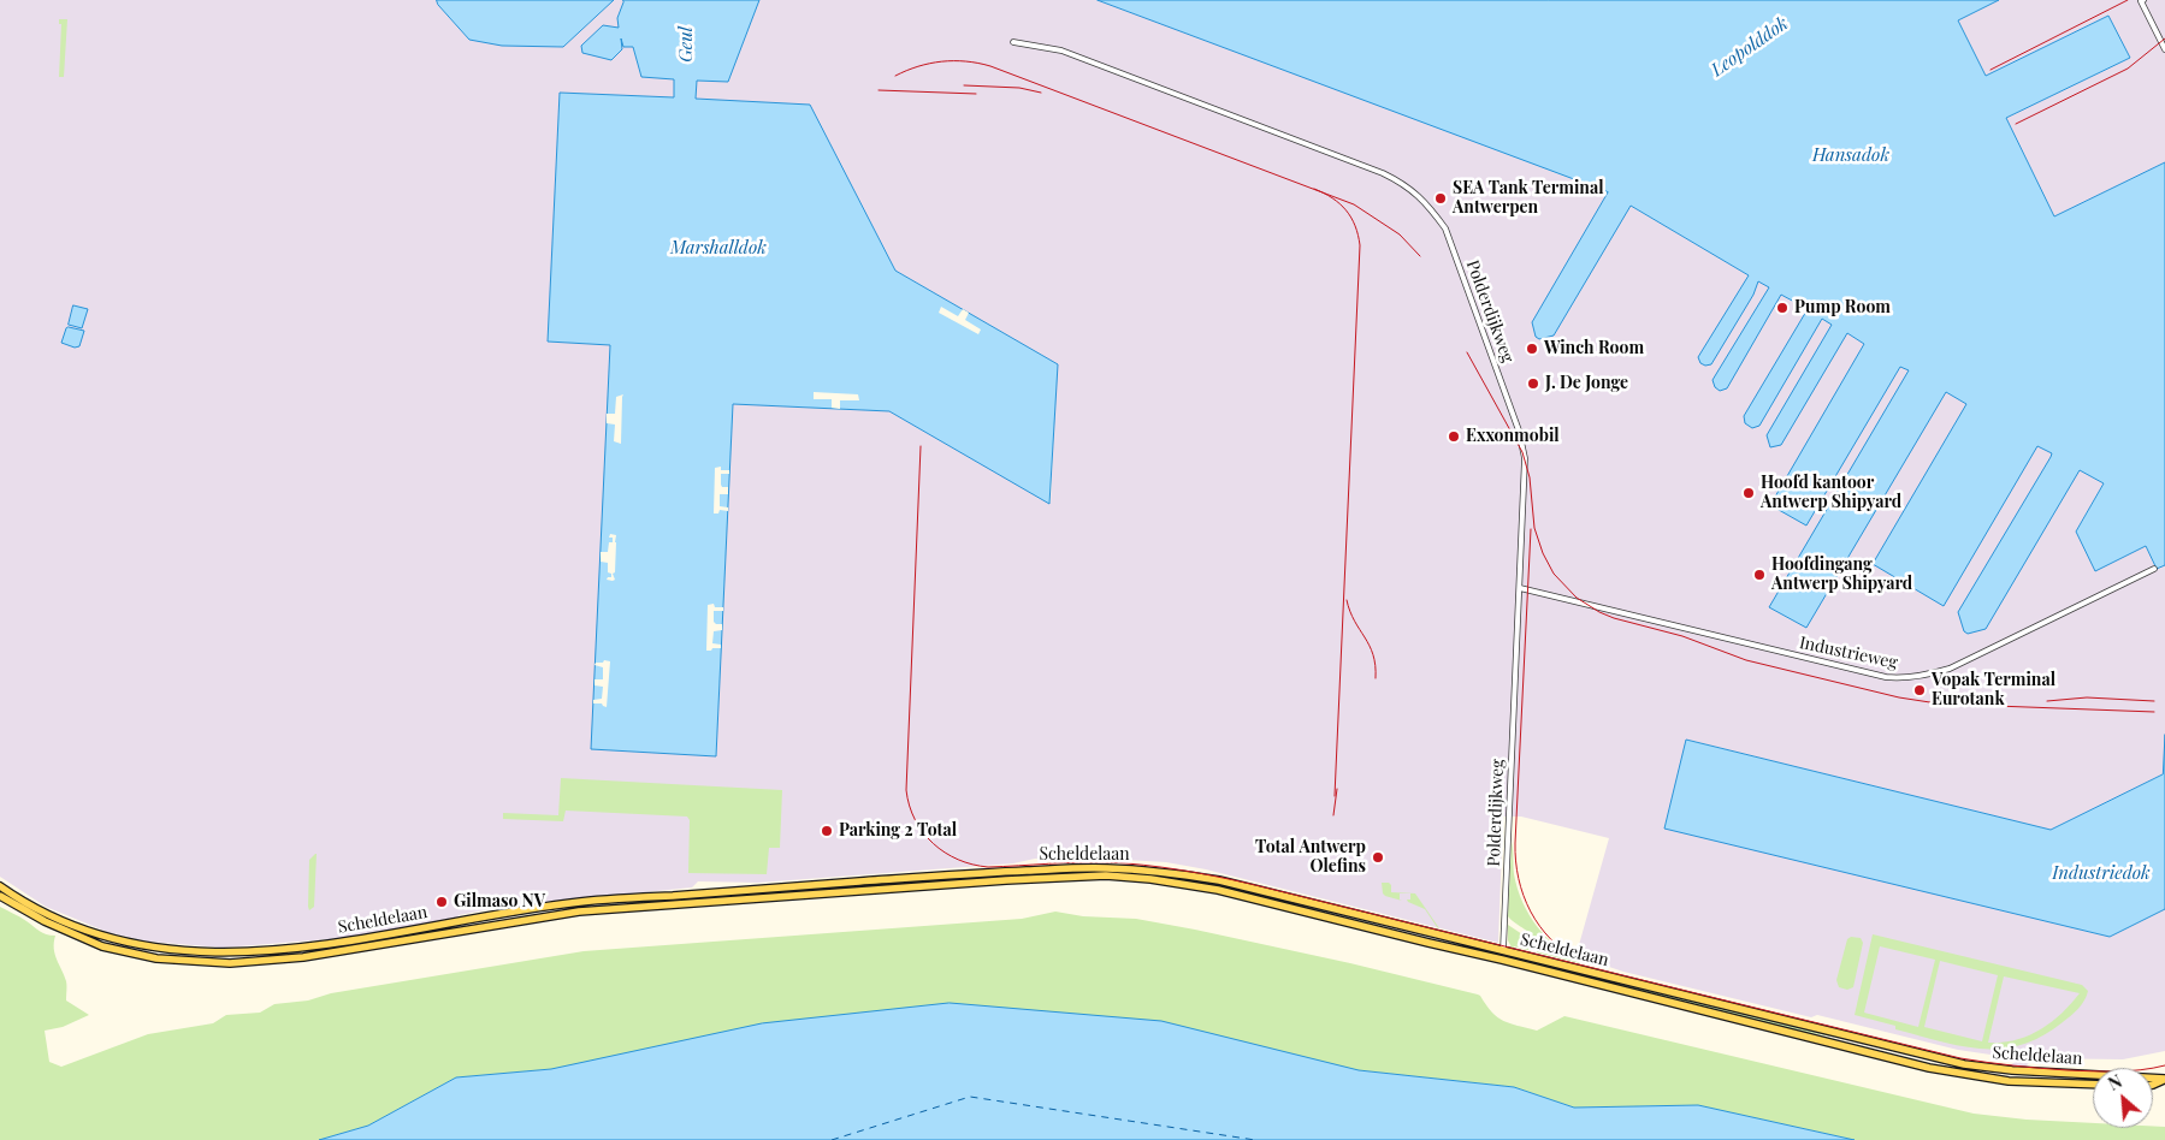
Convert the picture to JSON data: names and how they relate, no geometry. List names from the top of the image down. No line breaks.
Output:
{"streets":{"main road":["Scheldelaan"],"street":["Polderdijkweg","Industrieweg"]},"crossings":[["Polderdijkweg","Industrieweg"],["Polderdijkweg","Scheldelaan"]],"water":["Geul","Leopolddok","Hansadok","Marshalldok","Industriedok"],"places":["SEA Tank Terminal Antwerpen","Pump Room","Winch Room","J. De Jonge","Exxonmobil","Hoofd kantoor Antwerp Shipyard","Hoofdingang Antwerp Shipyard","Vopak Terminal Eurotank","Parking 2 Total","Total Antwerp Olefins","Gilmaso NV"],"north":"top left"}
